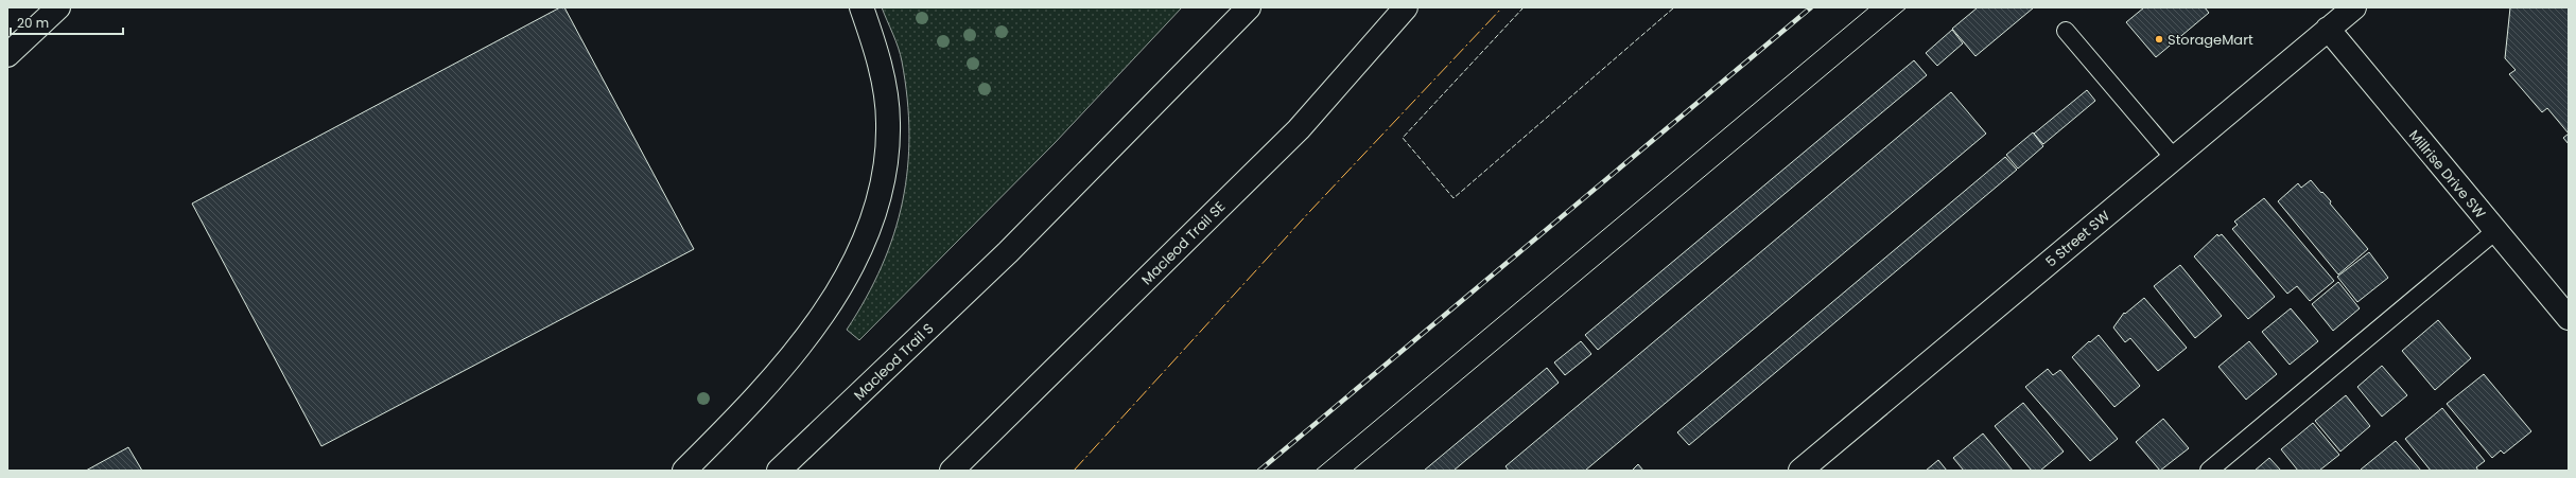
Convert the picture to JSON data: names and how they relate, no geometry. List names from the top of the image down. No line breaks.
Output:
{"streets":{"main road":["Millrise Drive SW","5 Street SW","Macleod Trail SE","Macleod Trail S"]},"crossings":[["Millrise Drive SW","5 Street SW"]],"places":["StorageMart"],"scale_bar":"20 m"}
